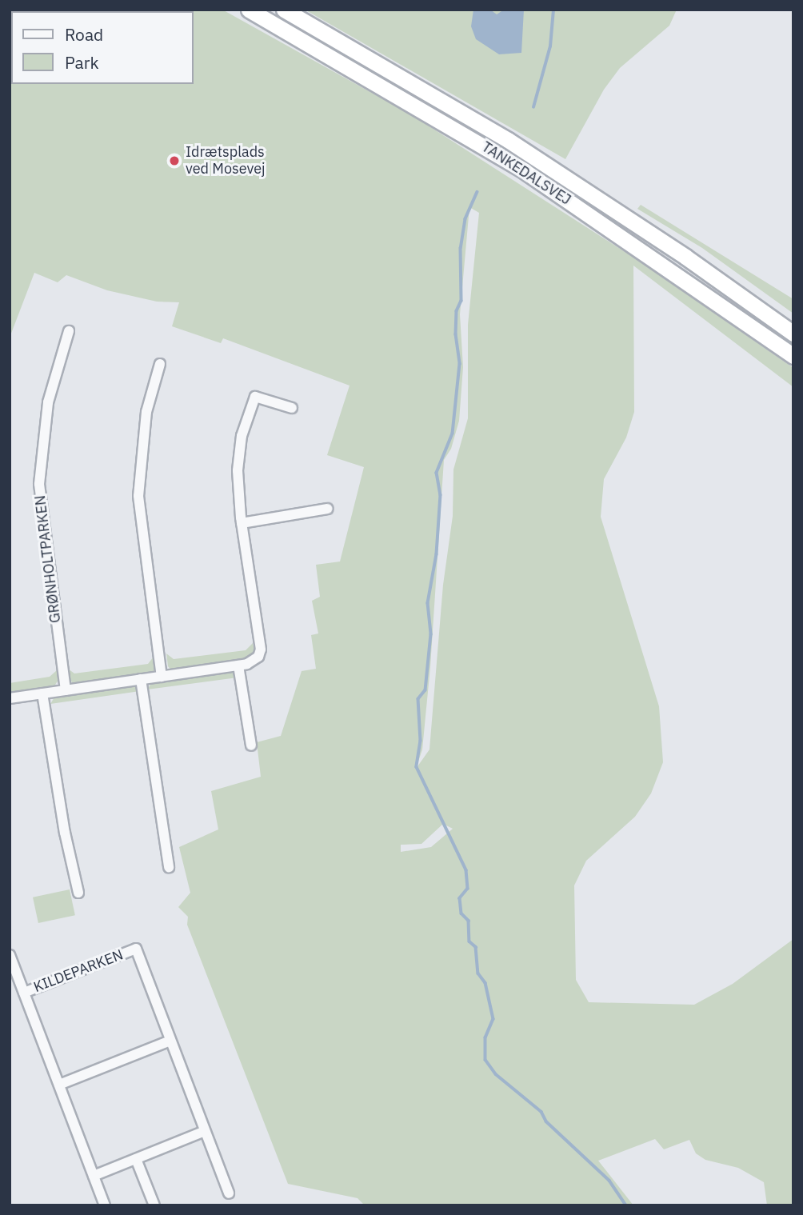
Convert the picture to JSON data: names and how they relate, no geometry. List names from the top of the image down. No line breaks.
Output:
{"streets":{"highway":["TANKEDALSVEJ"],"street":["GRØNHOLTPARKEN","KILDEPARKEN"]},"places":["Idrætsplads ved Mosevej"],"legend":["Road","Park"]}
